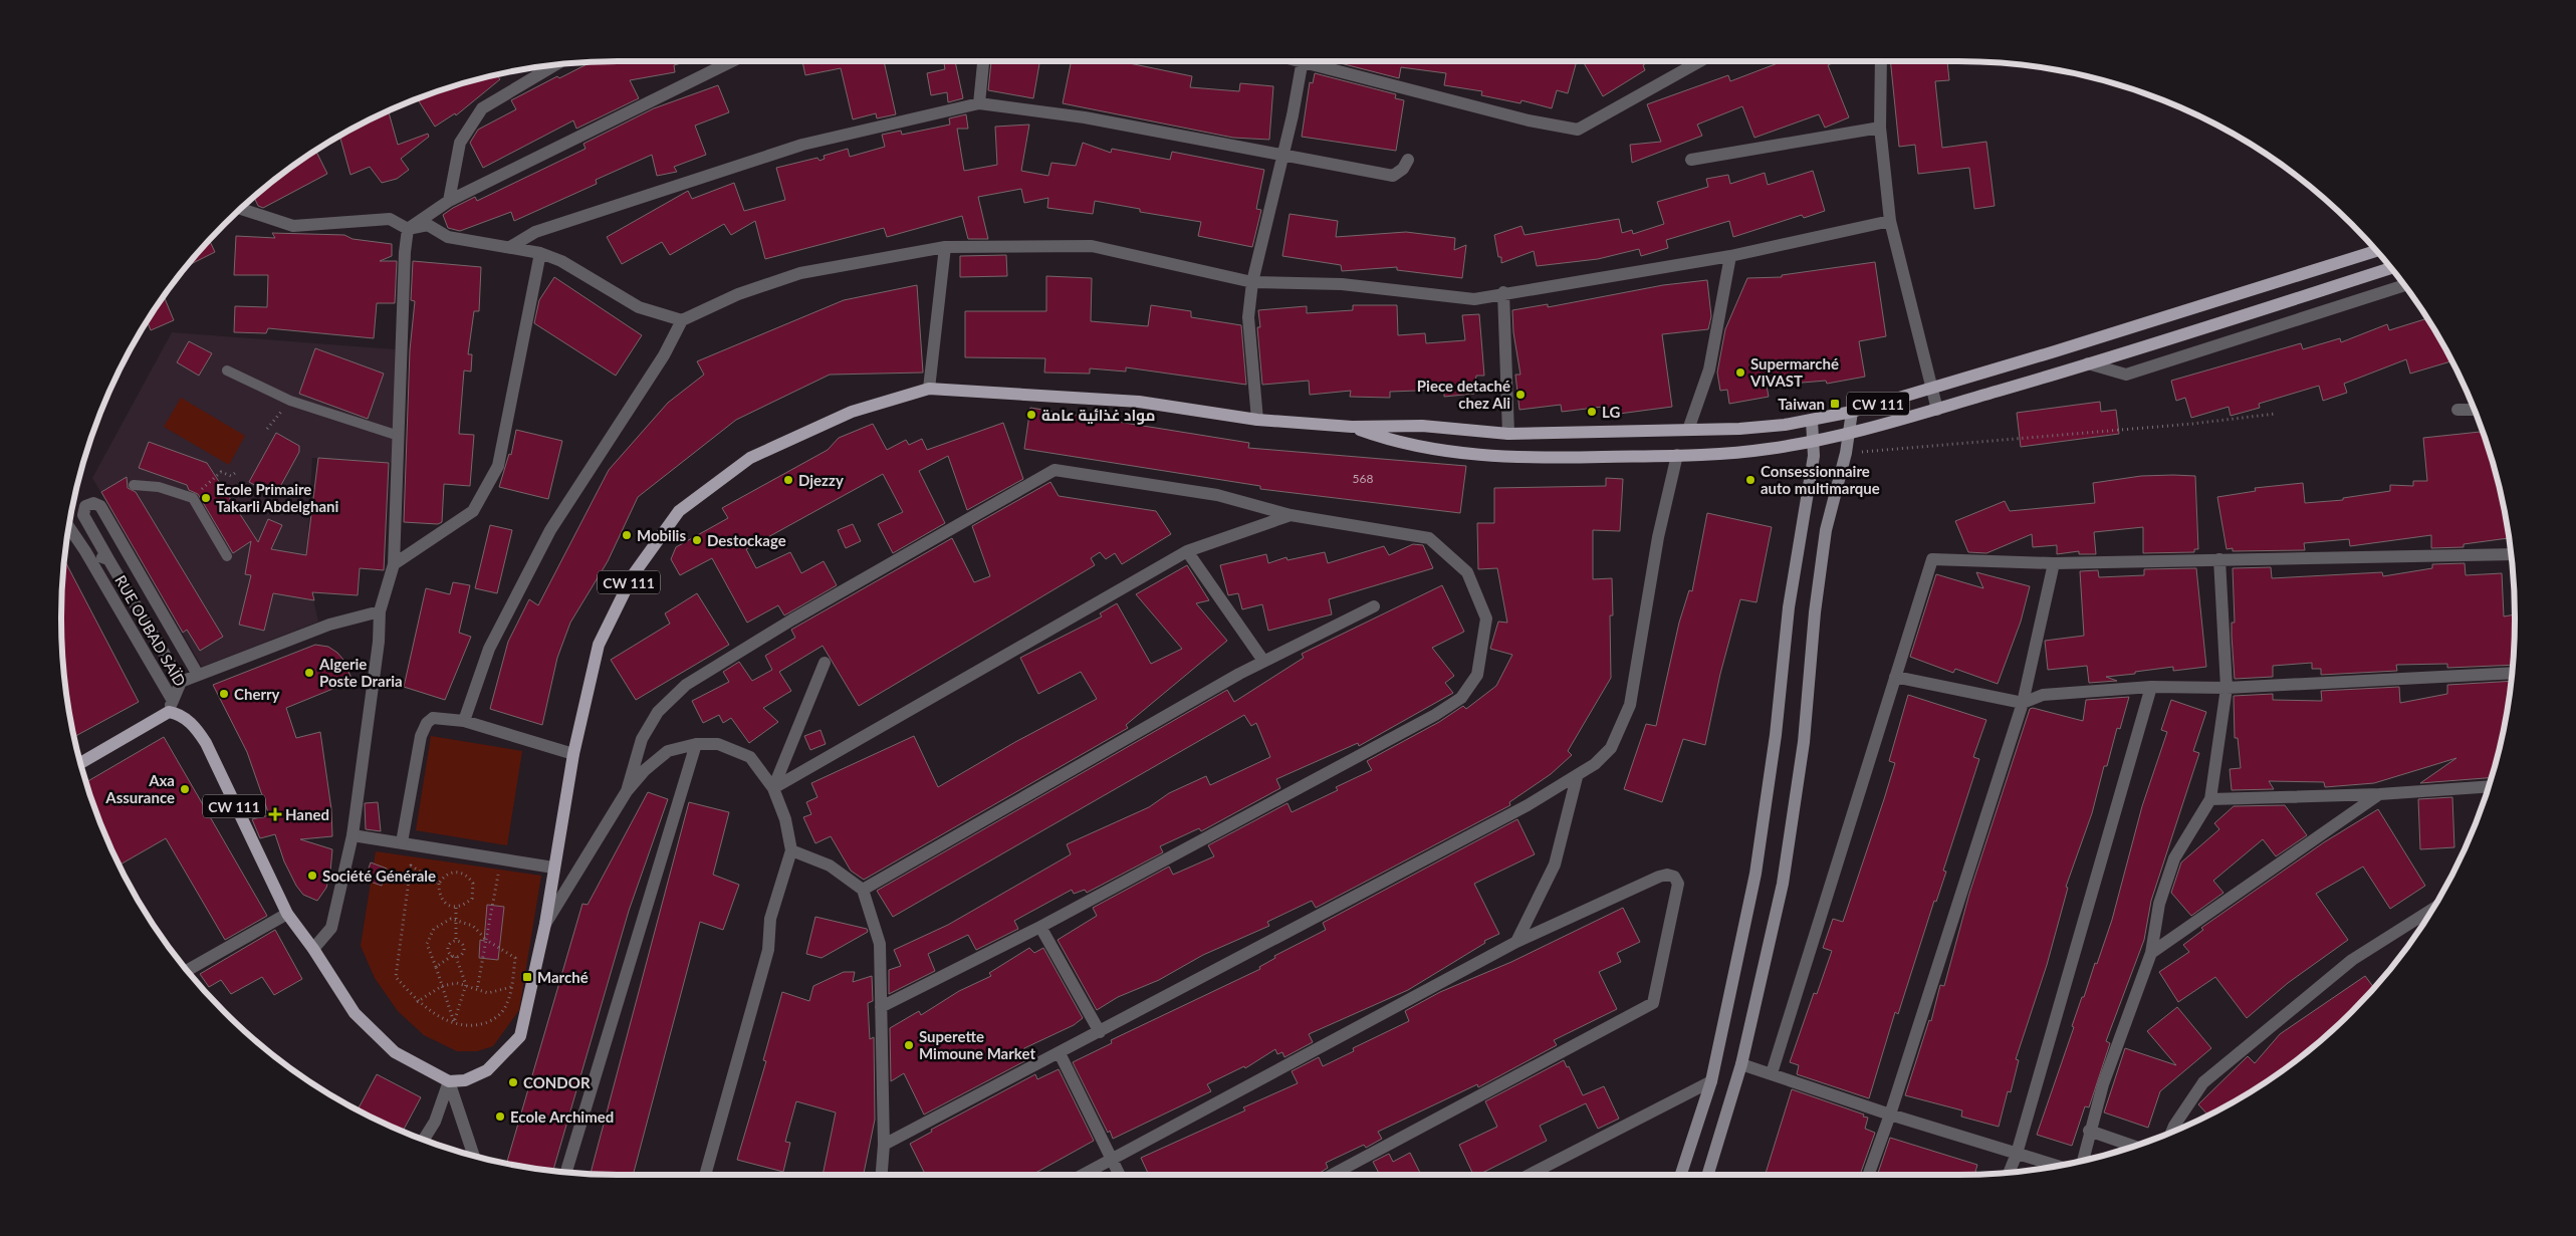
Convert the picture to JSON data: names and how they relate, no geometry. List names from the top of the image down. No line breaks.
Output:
{"streets":{"main road":["CW 111"],"street":["RUE OUBAD SAÏD"]},"crossings":[["CW 111","RUE OUBAD SAÏD"]],"places":{"other":["Supermarché VIVAST","Piece detaché chez Ali","LG","مواد غذائية عامة","Djezzy","Consessionnaire auto multimarque","Ecole Primaire Takarli Abdelghani","Mobilis","Destockage","Algerie Poste Draria","Cherry","Axa Assurance","Société Générale","Superette Mimoune Market","CONDOR","Ecole Archimed"],"transit":["Taiwan","Marché"],"health":["Haned"]},"house_numbers":["568"]}
